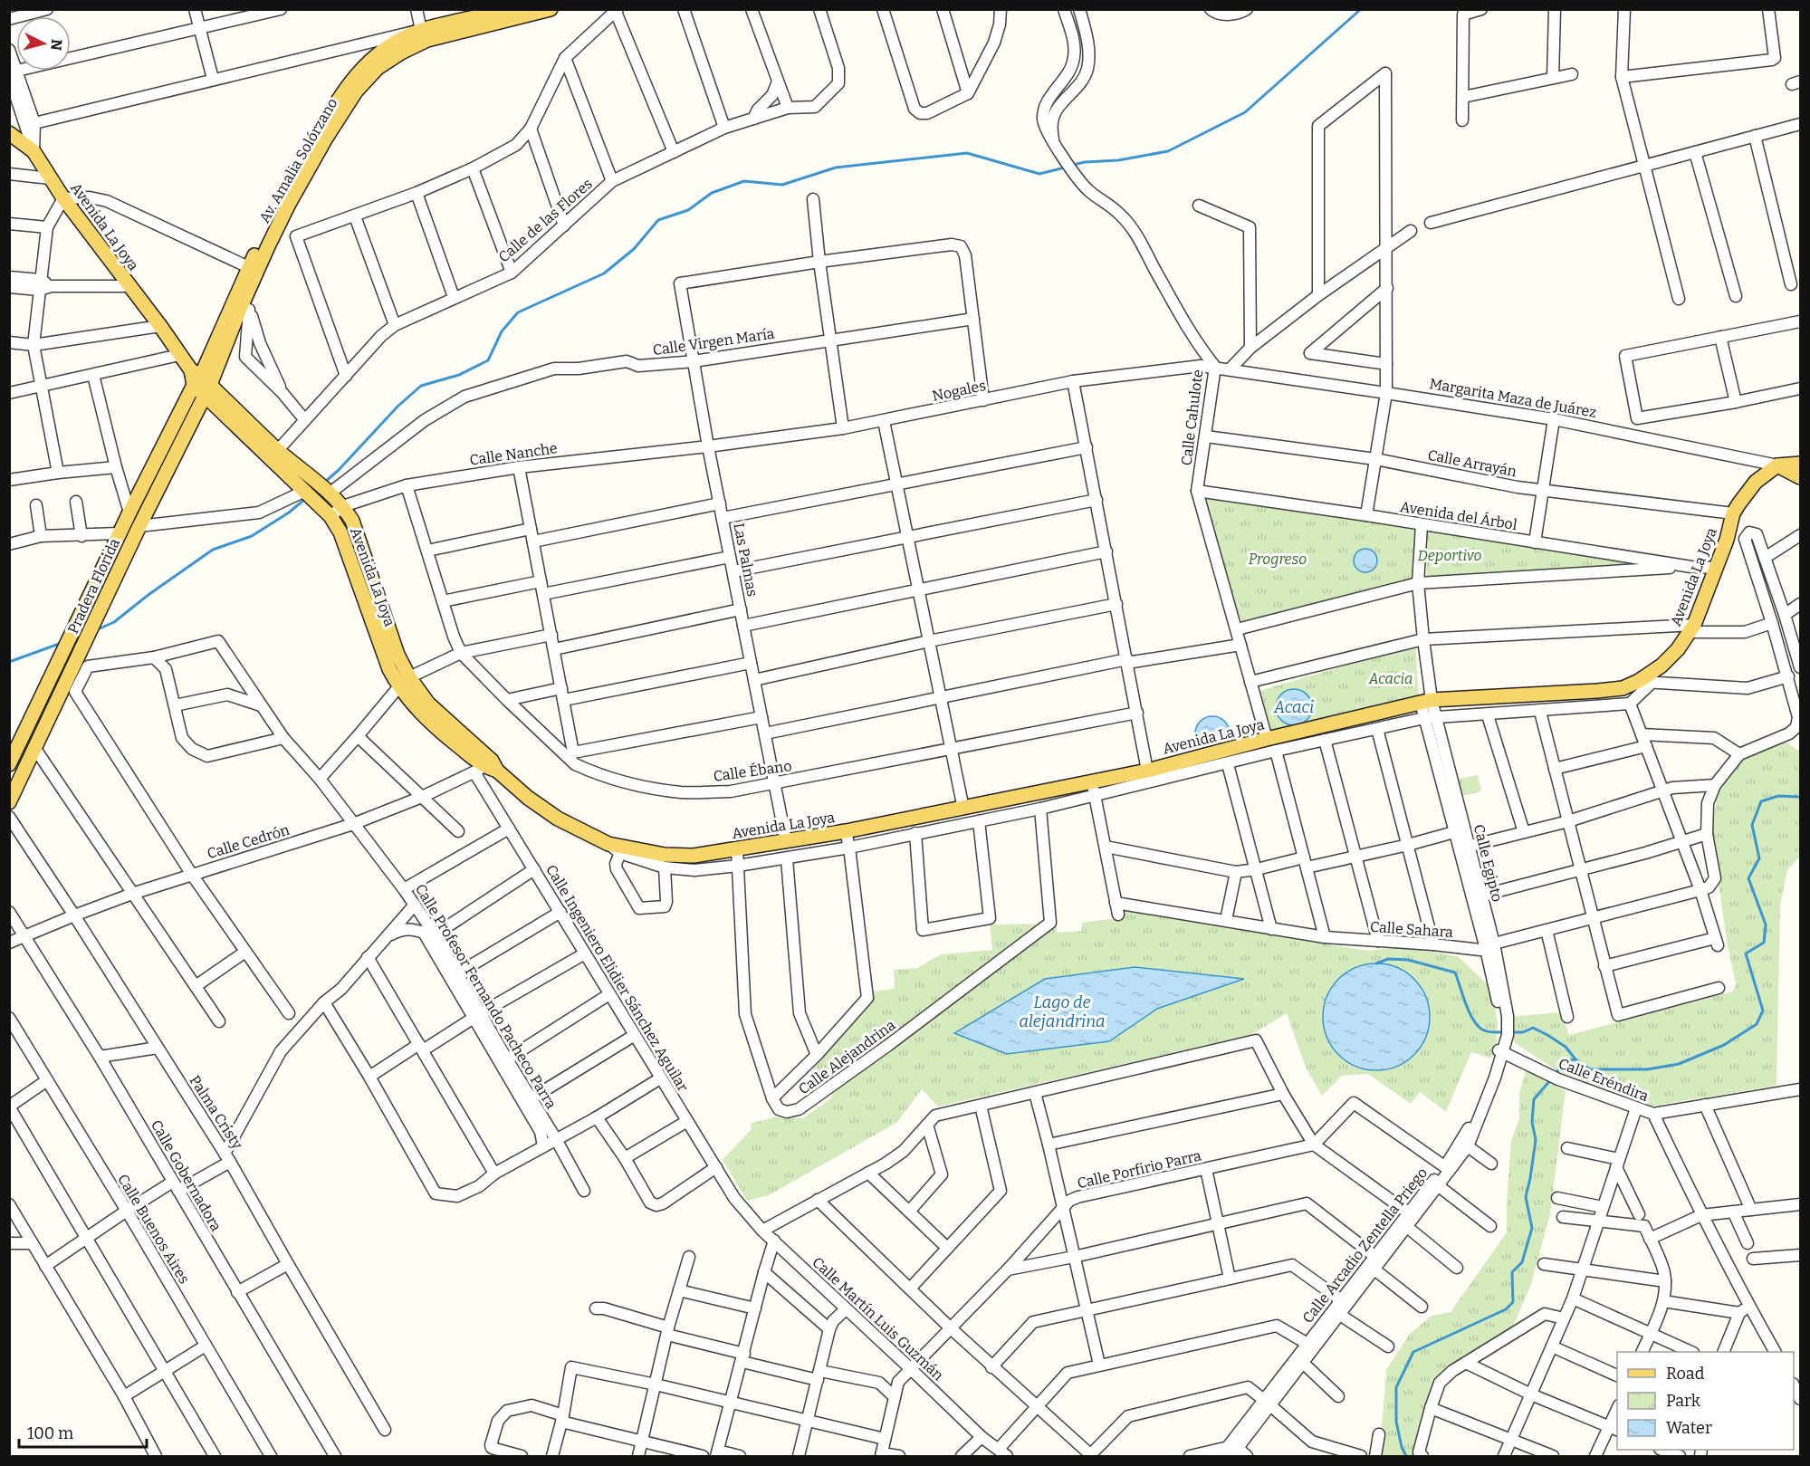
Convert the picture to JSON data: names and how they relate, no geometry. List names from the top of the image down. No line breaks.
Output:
{"streets":{"main road":["Av. Amalia Solórzano","Avenida La Joya","Margarita Maza de Juárez","Pradera Florida"],"street":["Calle de las Flores","Calle Virgen María","Nogales","Calle Cahulote","Calle Nanche","Calle Arrayán","Avenida del Árbol","Las Palmas","Calle Ébano","Calle Cedrón","Calle Egipto","Calle Sahara","Calle Ingeniero Elidier Sánchez Aguilar","Calle Profesor Fernando Pacheco Parra","Calle Alejandrina","Calle Eréndira","Palma Cristy","Calle Porfirio Parra","Calle Gobernadora","Calle Buenos Aires","Calle Arcadio Zentella Priego","Calle Martín Luis Guzmán"]},"crossings":[["Av. Amalia Solórzano","Avenida La Joya"],["Av. Amalia Solórzano","Pradera Florida"],["Calle de las Flores","Avenida La Joya"],["Avenida La Joya","Calle Virgen María"],["Avenida La Joya","Margarita Maza de Juárez"],["Avenida La Joya","Calle Cahulote"],["Avenida La Joya","Calle Nanche"],["Avenida La Joya","Calle Arrayán"],["Avenida La Joya","Avenida del Árbol"],["Avenida La Joya","Las Palmas"],["Avenida La Joya","Pradera Florida"],["Avenida La Joya","Calle Cedrón"],["Avenida La Joya","Calle Egipto"],["Avenida La Joya","Calle Ingeniero Elidier Sánchez Aguilar"],["Avenida La Joya","Calle Alejandrina"],["Calle Virgen María","Las Palmas"],["Nogales","Margarita Maza de Juárez"],["Nogales","Calle Cahulote"],["Nogales","Calle Nanche"],["Nogales","Las Palmas"],["Margarita Maza de Juárez","Calle Cahulote"],["Calle Cahulote","Calle Arrayán"],["Calle Cahulote","Avenida del Árbol"],["Calle Nanche","Las Palmas"],["Calle Nanche","Calle Ébano"],["Avenida del Árbol","Calle Egipto"],["Las Palmas","Calle Ébano"],["Calle Cedrón","Calle Ingeniero Elidier Sánchez Aguilar"],["Calle Cedrón","Calle Profesor Fernando Pacheco Parra"],["Calle Cedrón","Palma Cristy"],["Calle Cedrón","Calle Gobernadora"],["Calle Egipto","Calle Sahara"],["Calle Egipto","Calle Arcadio Zentella Priego"],["Calle Ingeniero Elidier Sánchez Aguilar","Calle Martín Luis Guzmán"],["Calle Eréndira","Calle Arcadio Zentella Priego"],["Calle Porfirio Parra","Calle Martín Luis Guzmán"]],"water":["Acaci","Lago de alejandrina"],"parks":["Deportivo","Progreso","Acacia"],"legend":["Road","Park","Water"],"scale_bar":"100 m","north":"right"}
